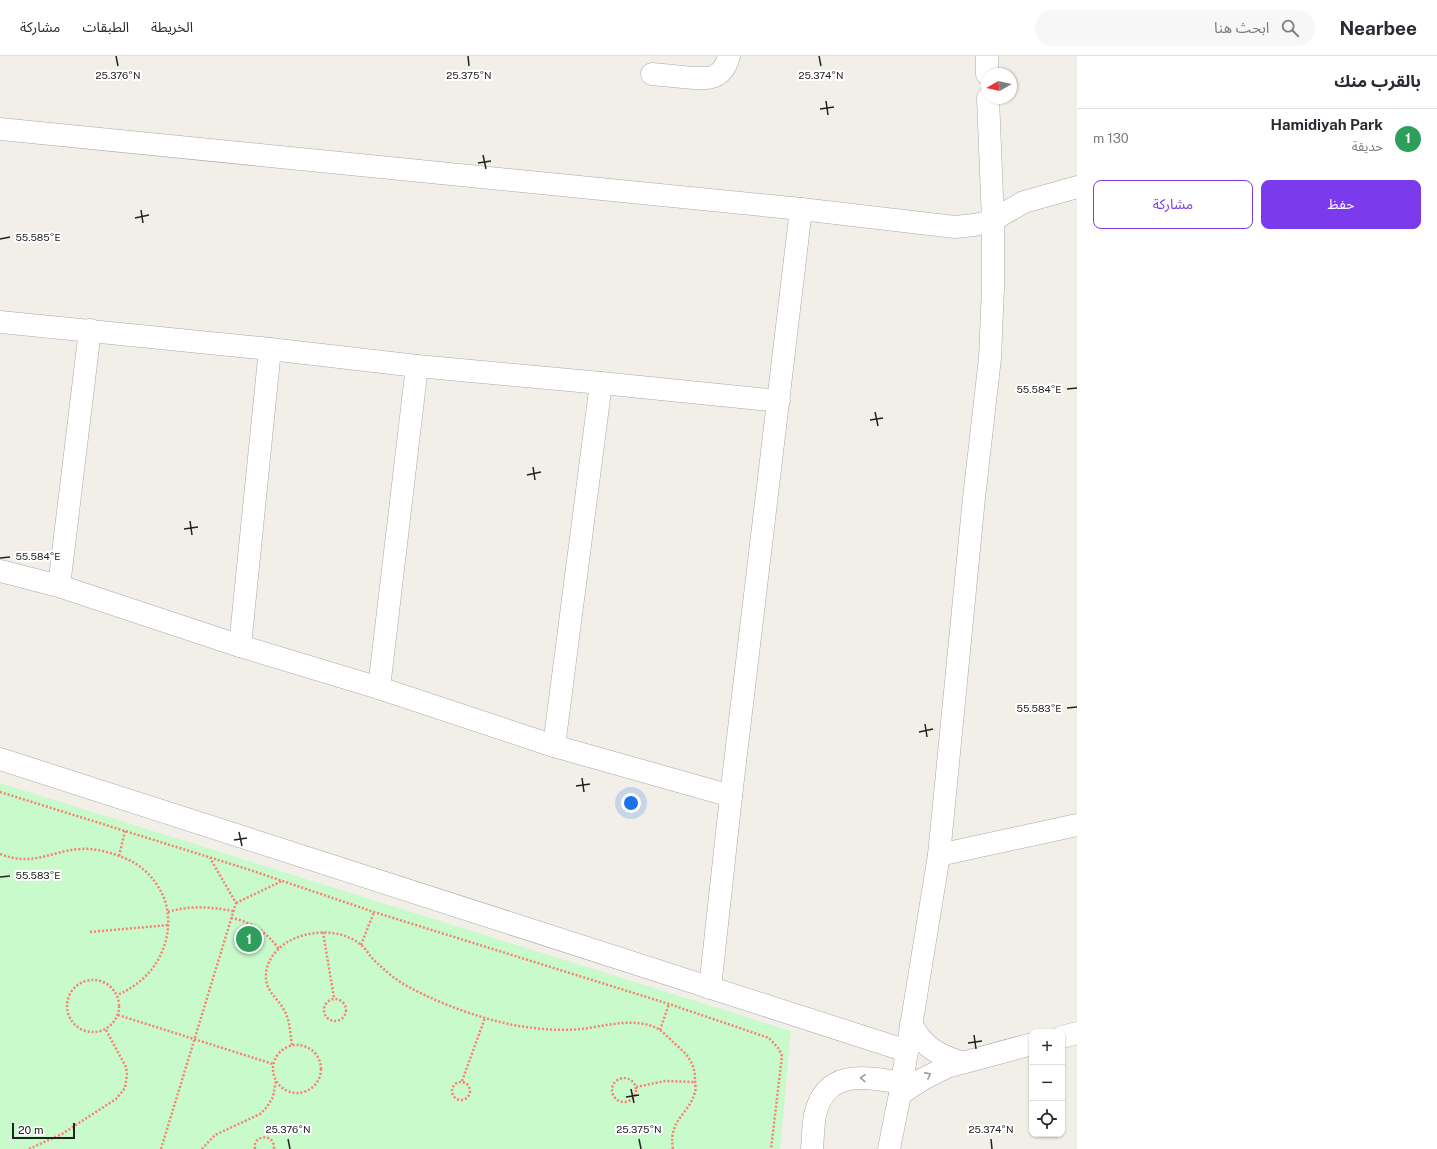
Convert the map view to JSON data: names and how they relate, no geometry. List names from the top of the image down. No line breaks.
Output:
{"scale_bar":"20 m","north":"left","page":{"header":"Nearbee","search":"ابحث هنا","nav":["الخريطة","الطبقات","مشاركة"],"heading":"بالقرب منك","list":[{"mark":"1","name":"Hamidiyah Park","note":"حديقة","value":"130 m"}],"buttons":["حفظ","مشاركة"],"pins":"1","map_buttons":["+","−"],"scale":"20 m"},"coordinates":["25.376°N","25.375°N","25.374°N","55.585°E","55.584°E","55.583°E"]}
